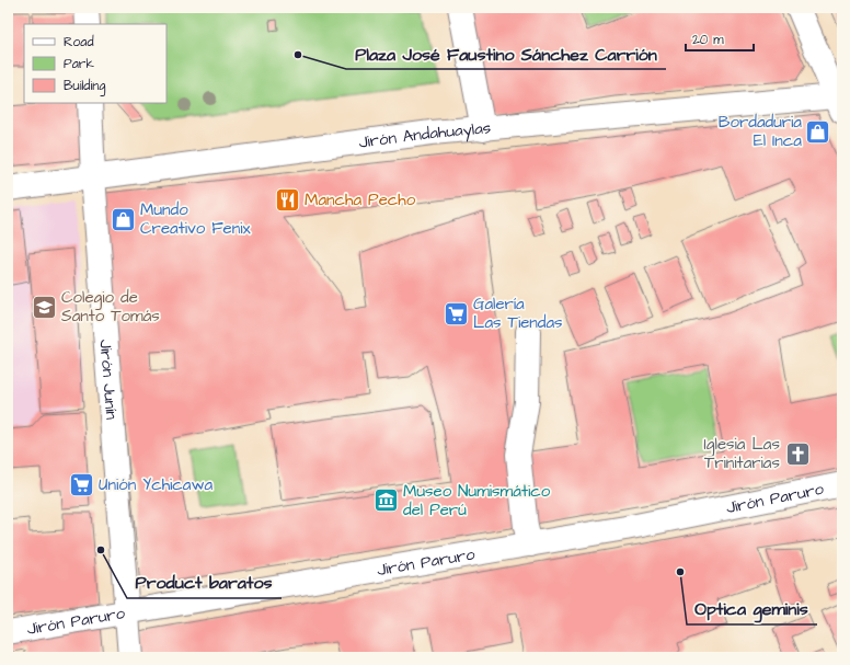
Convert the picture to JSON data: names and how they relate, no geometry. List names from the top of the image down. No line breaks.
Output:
{"streets":{"street":["Jirón Andahuaylas","Jirón Junín","Jirón Paruro"]},"crossings":[["Jirón Andahuaylas","Jirón Junín"],["Jirón Junín","Jirón Paruro"]],"places":{"other":["Plaza José Faustino Sánchez Carrión","Product baratos","Optica geminis"],"shop":["Bordaduria El Inca","Mundo Creativo Fenix"],"restaurant":["Mancha Pecho"],"school or university":["Colegio de Santo Tomás"],"supermarket":["Galería Las Tiendas","Unión Ychicawa"],"church":["Iglesia Las Trinitarias"],"museum":["Museo Numismático del Perú"]},"legend":["Road","Park","Building"],"scale_bar":"20 m"}
